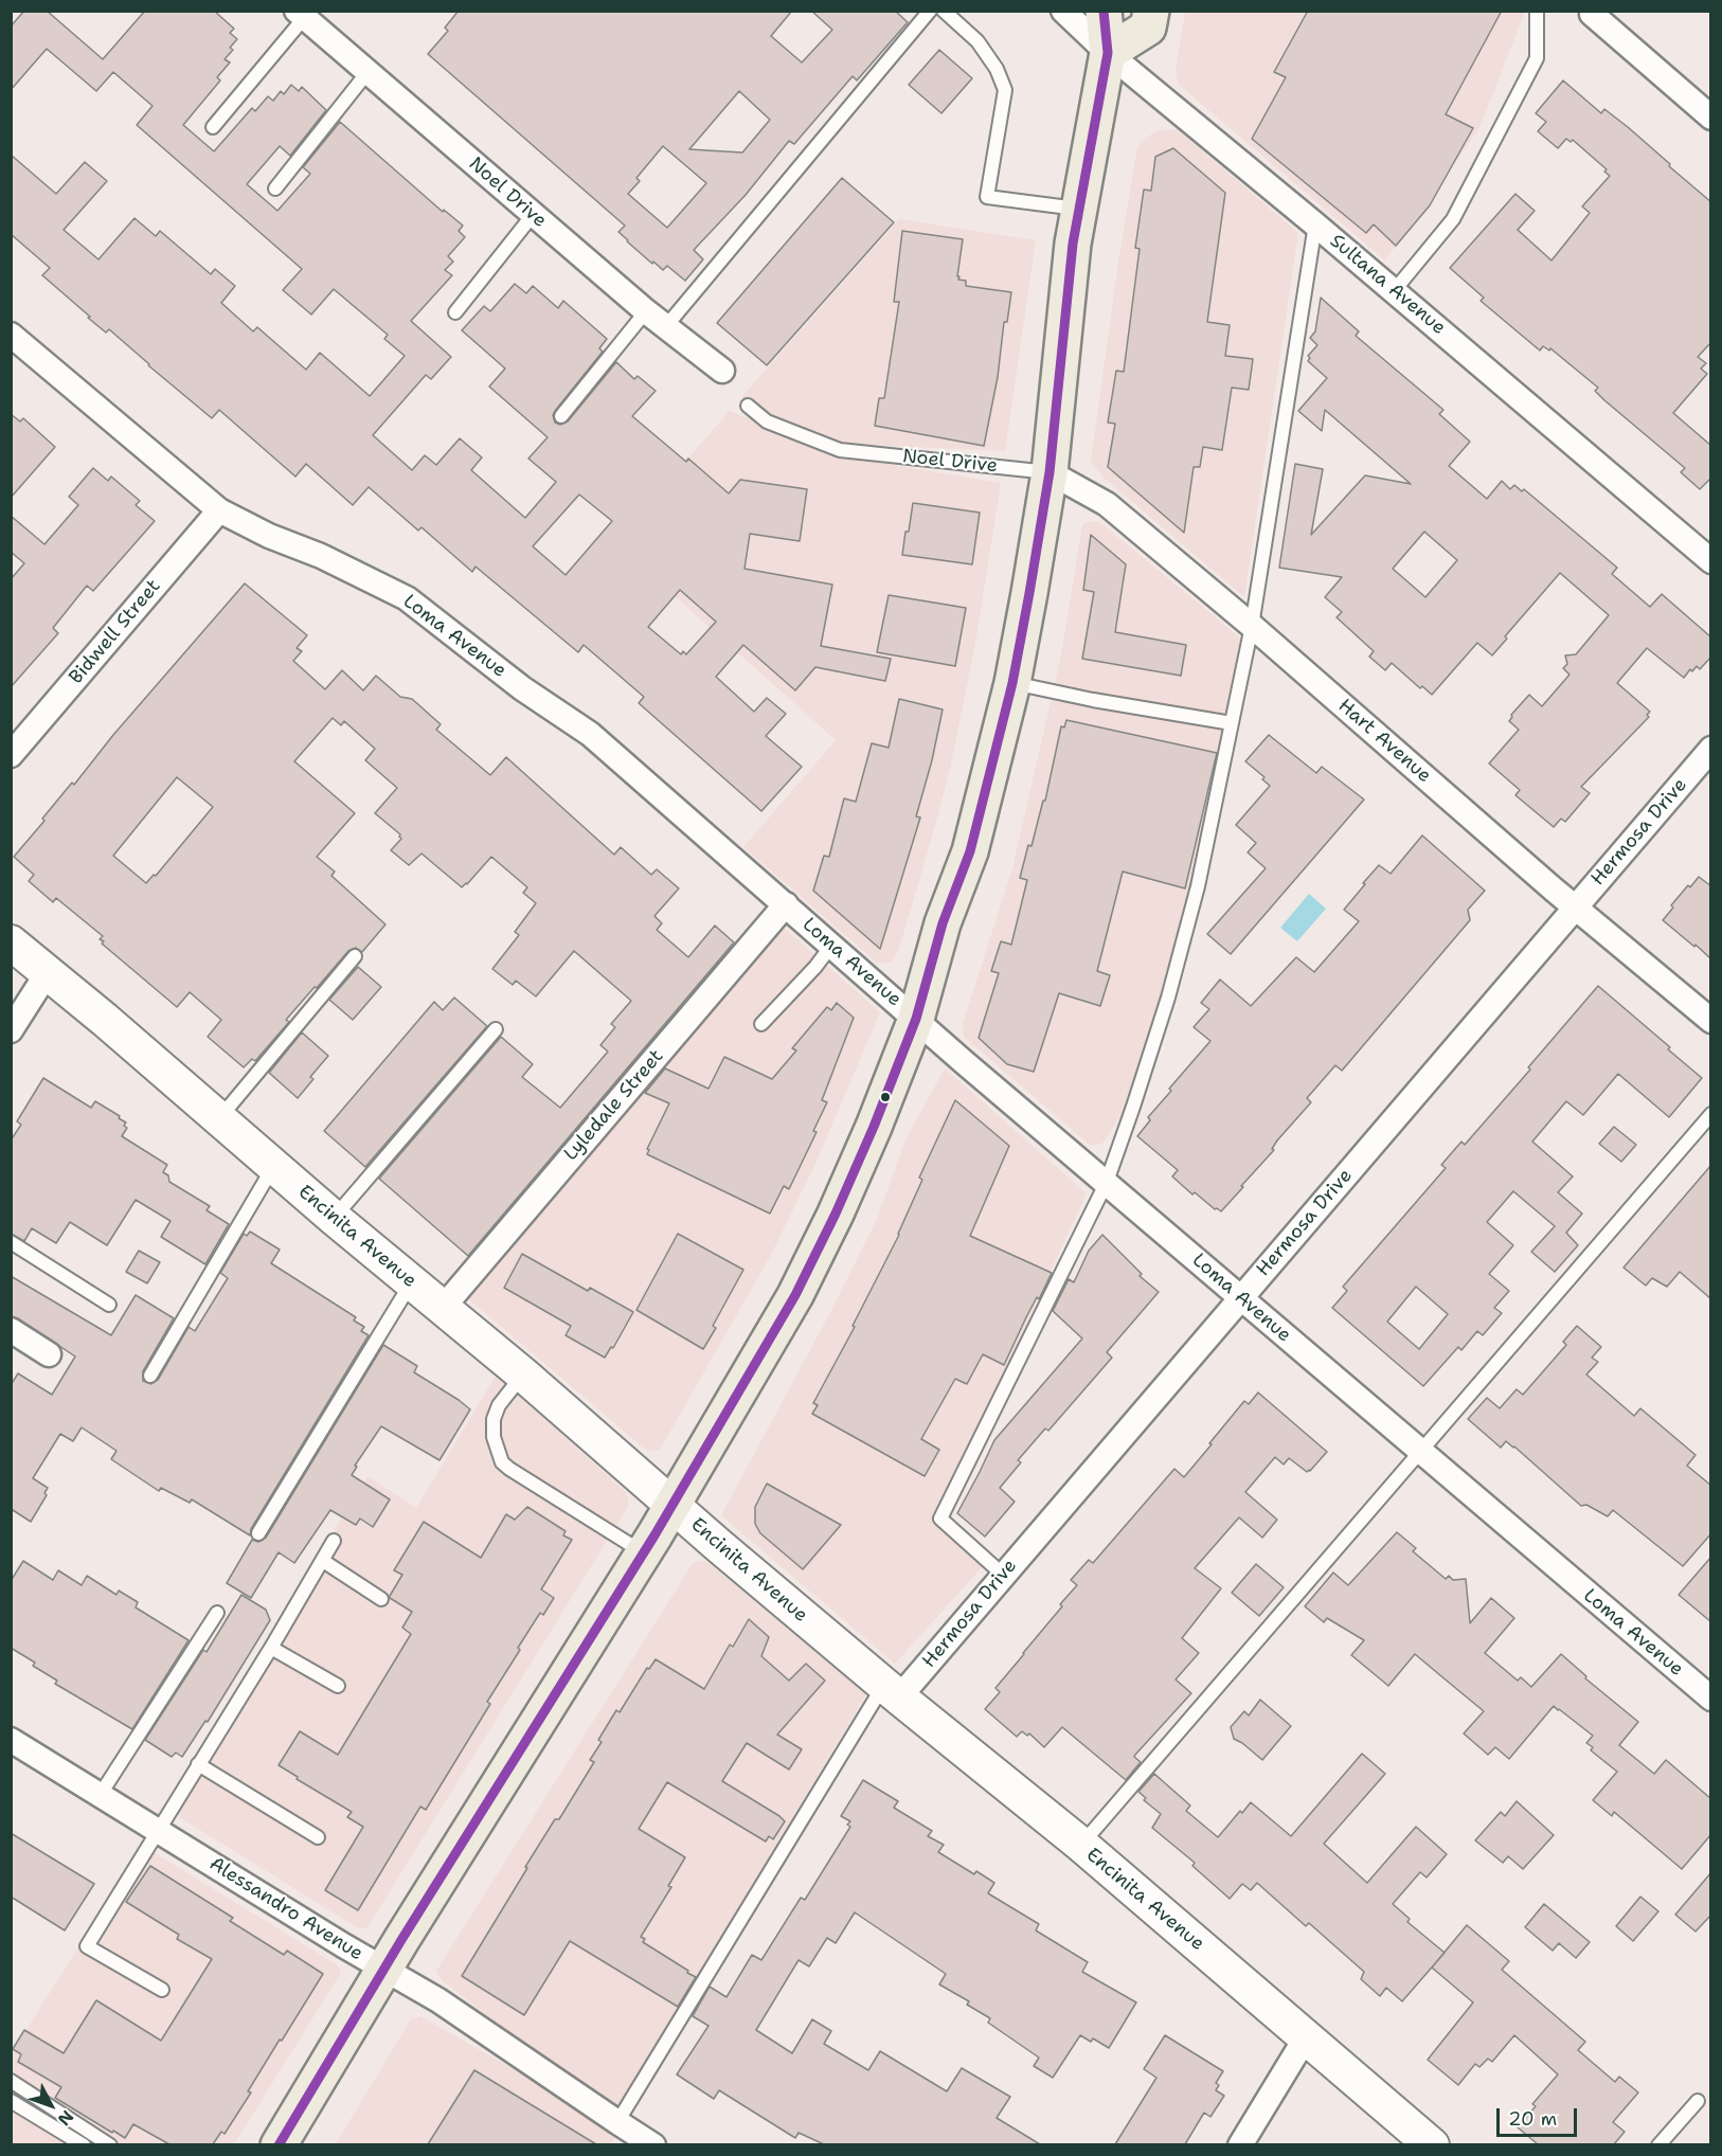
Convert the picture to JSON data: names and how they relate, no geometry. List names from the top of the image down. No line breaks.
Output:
{"streets":{"street":["Noel Drive","Sultana Avenue","Bidwell Street","Loma Avenue","Hart Avenue","Hermosa Drive","Lyledale Street","Encinita Avenue","Alessandro Avenue"]},"crossings":[["Noel Drive","Hart Avenue"],["Bidwell Street","Loma Avenue"],["Loma Avenue","Hermosa Drive"],["Loma Avenue","Lyledale Street"],["Hart Avenue","Hermosa Drive"],["Hermosa Drive","Encinita Avenue"],["Lyledale Street","Encinita Avenue"]],"scale_bar":"20 m","north":"bottom right"}
